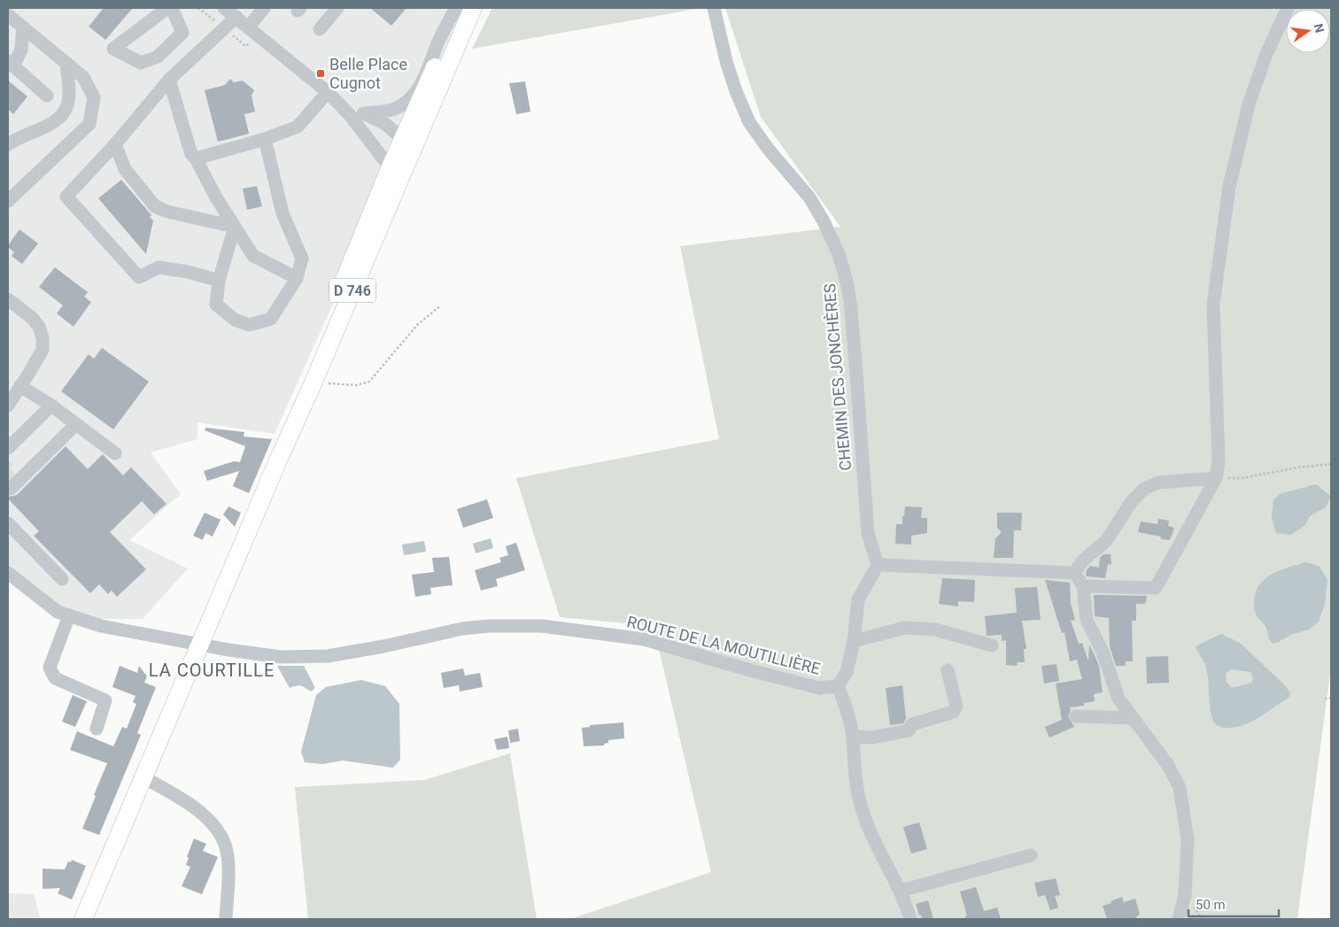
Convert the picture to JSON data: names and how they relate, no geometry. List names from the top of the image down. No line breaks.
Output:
{"streets":{"main road":["D 746"],"street":["CHEMIN DES JONCHÈRES","ROUTE DE LA MOUTILLIÈRE"]},"crossings":[["D 746","ROUTE DE LA MOUTILLIÈRE"],["CHEMIN DES JONCHÈRES","ROUTE DE LA MOUTILLIÈRE"]],"districts":["LA COURTILLE"],"places":{"transit":["Belle Place Cugnot"]},"scale_bar":"50 m","north":"right"}
